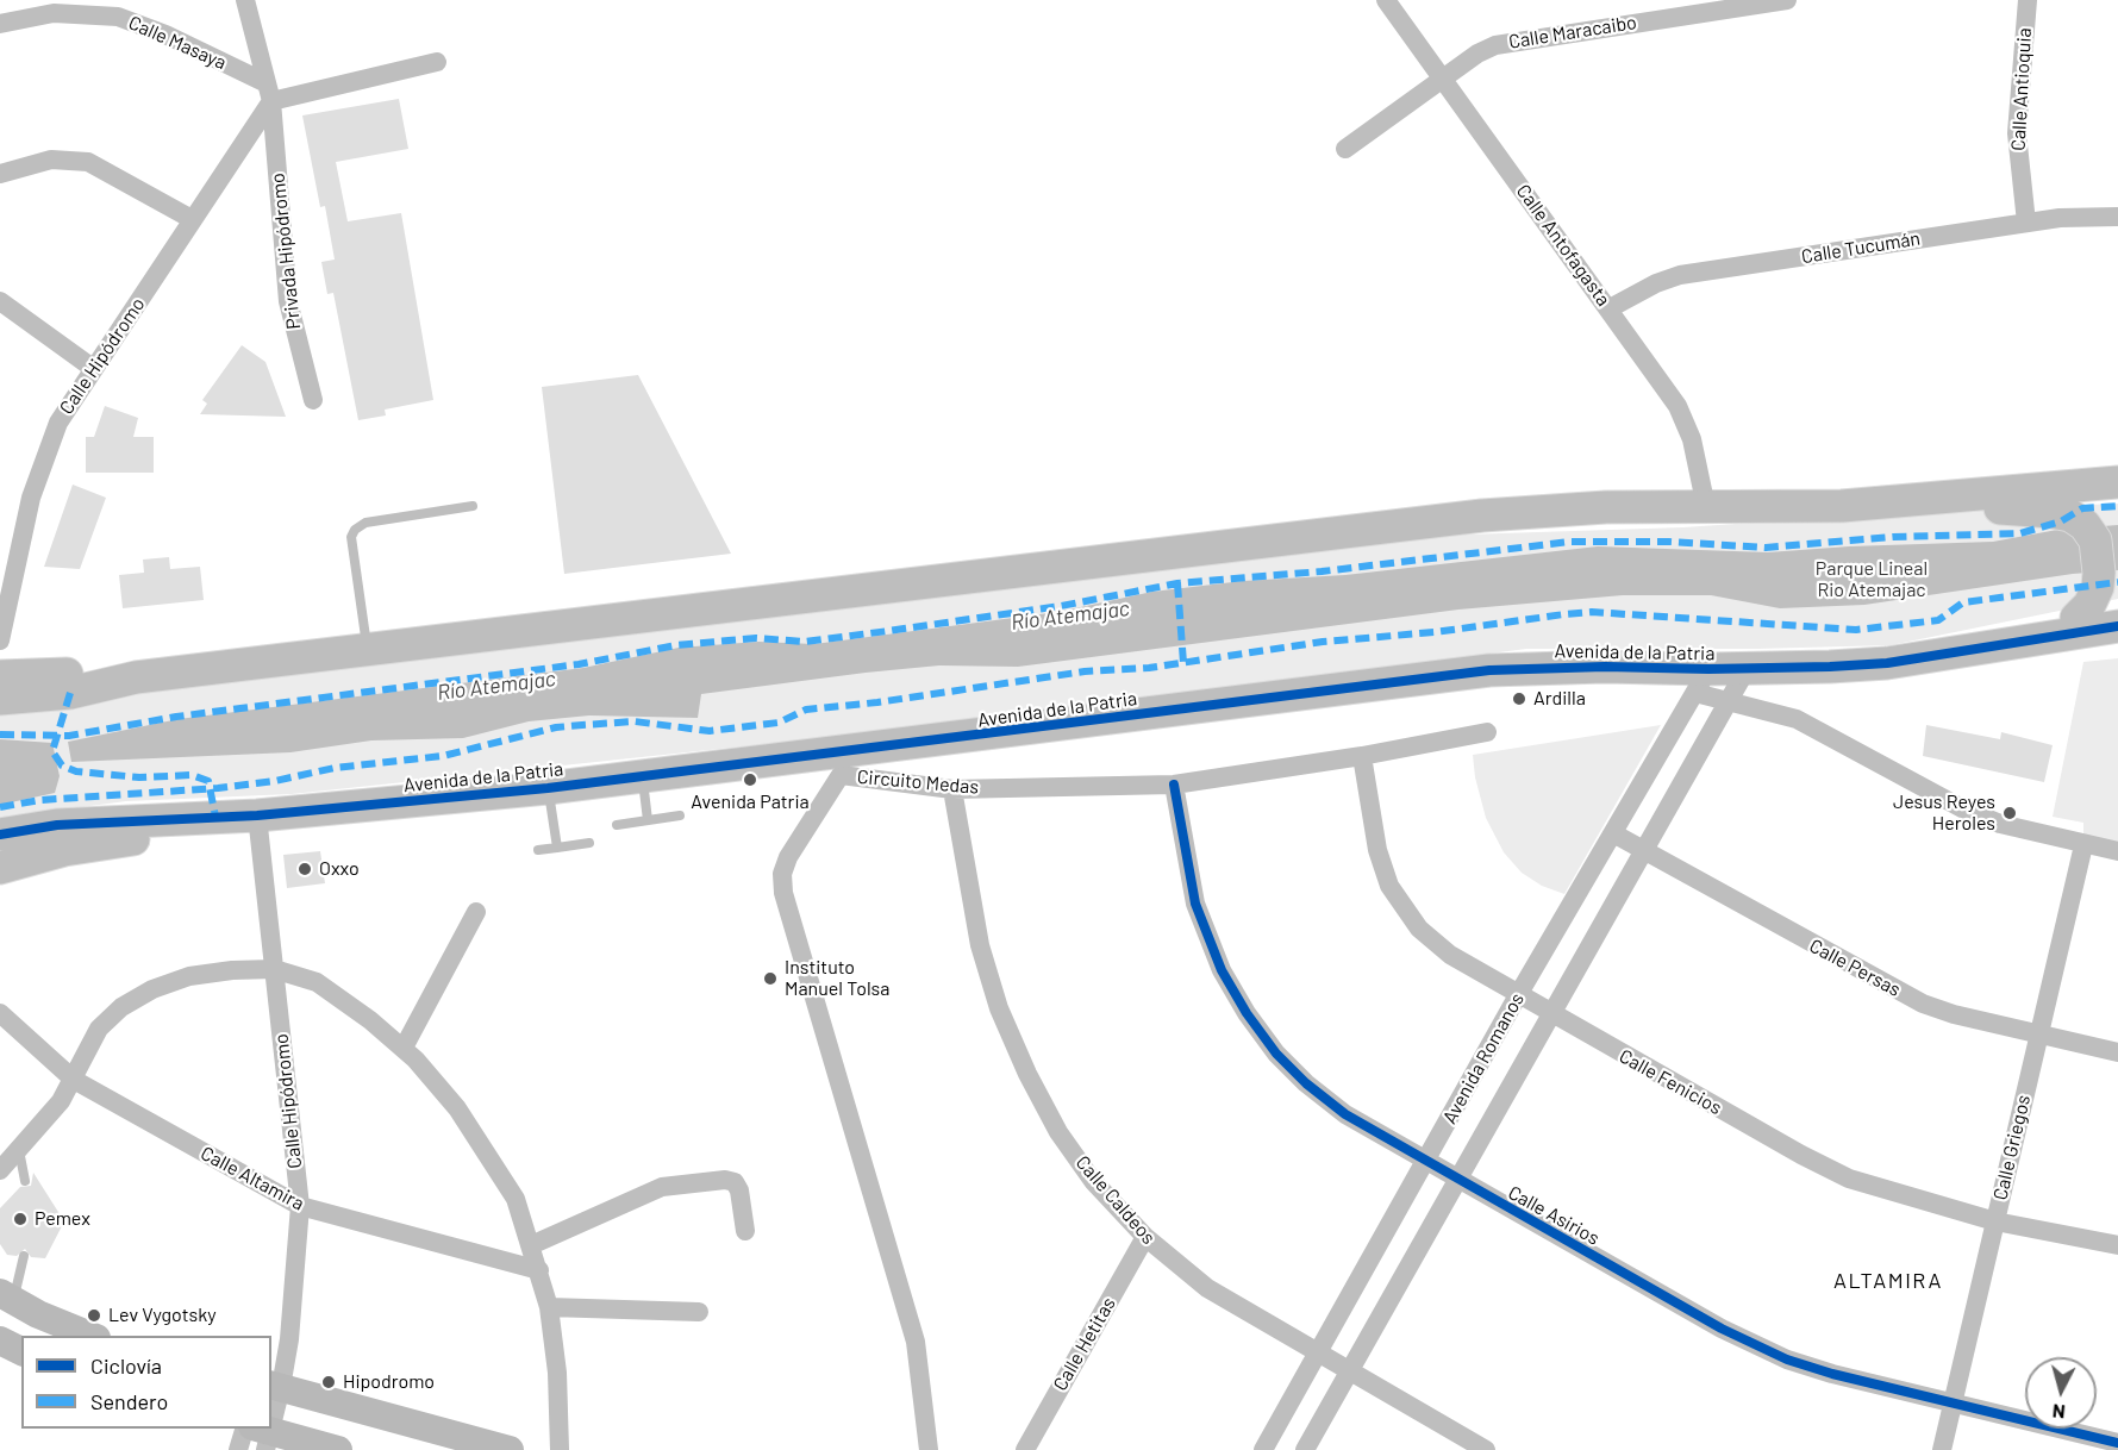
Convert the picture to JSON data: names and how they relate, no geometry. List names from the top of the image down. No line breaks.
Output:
{"streets":{"main road":["Avenida de la Patria"],"street":["Calle Maracaibo","Calle Masaya","Calle Antioquia","Calle Antofagasta","Calle Tucumán","Privada Hipódromo","Calle Hipódromo","Circuito Medas","Calle Persas","Avenida Romanos","Calle Fenicios","Calle Griegos","Calle Altamira","Calle Caldeos","Calle Asirios","Calle Hetitas"]},"crossings":[["Calle Maracaibo","Calle Antofagasta"],["Calle Masaya","Privada Hipódromo"],["Calle Masaya","Calle Hipódromo"],["Calle Antioquia","Calle Tucumán"],["Calle Antofagasta","Calle Tucumán"],["Privada Hipódromo","Calle Hipódromo"],["Calle Hipódromo","Avenida de la Patria"],["Calle Hipódromo","Calle Altamira"],["Avenida de la Patria","Circuito Medas"],["Avenida de la Patria","Avenida Romanos"],["Circuito Medas","Calle Fenicios"],["Circuito Medas","Calle Caldeos"],["Circuito Medas","Calle Asirios"],["Calle Persas","Avenida Romanos"],["Calle Persas","Calle Griegos"],["Avenida Romanos","Calle Fenicios"],["Avenida Romanos","Calle Caldeos"],["Avenida Romanos","Calle Asirios"],["Calle Fenicios","Calle Griegos"],["Calle Griegos","Calle Asirios"],["Calle Caldeos","Calle Hetitas"]],"districts":["ALTAMIRA"],"water":["Río Atemajac"],"parks":["Parque Lineal Rio Atemajac"],"places":["Ardilla","Avenida Patria","Jesus Reyes Heroles","Oxxo","Instituto Manuel Tolsa","Pemex","Lev Vygotsky","Hipodromo"],"legend":["Ciclovía","Sendero"],"north":"bottom"}
